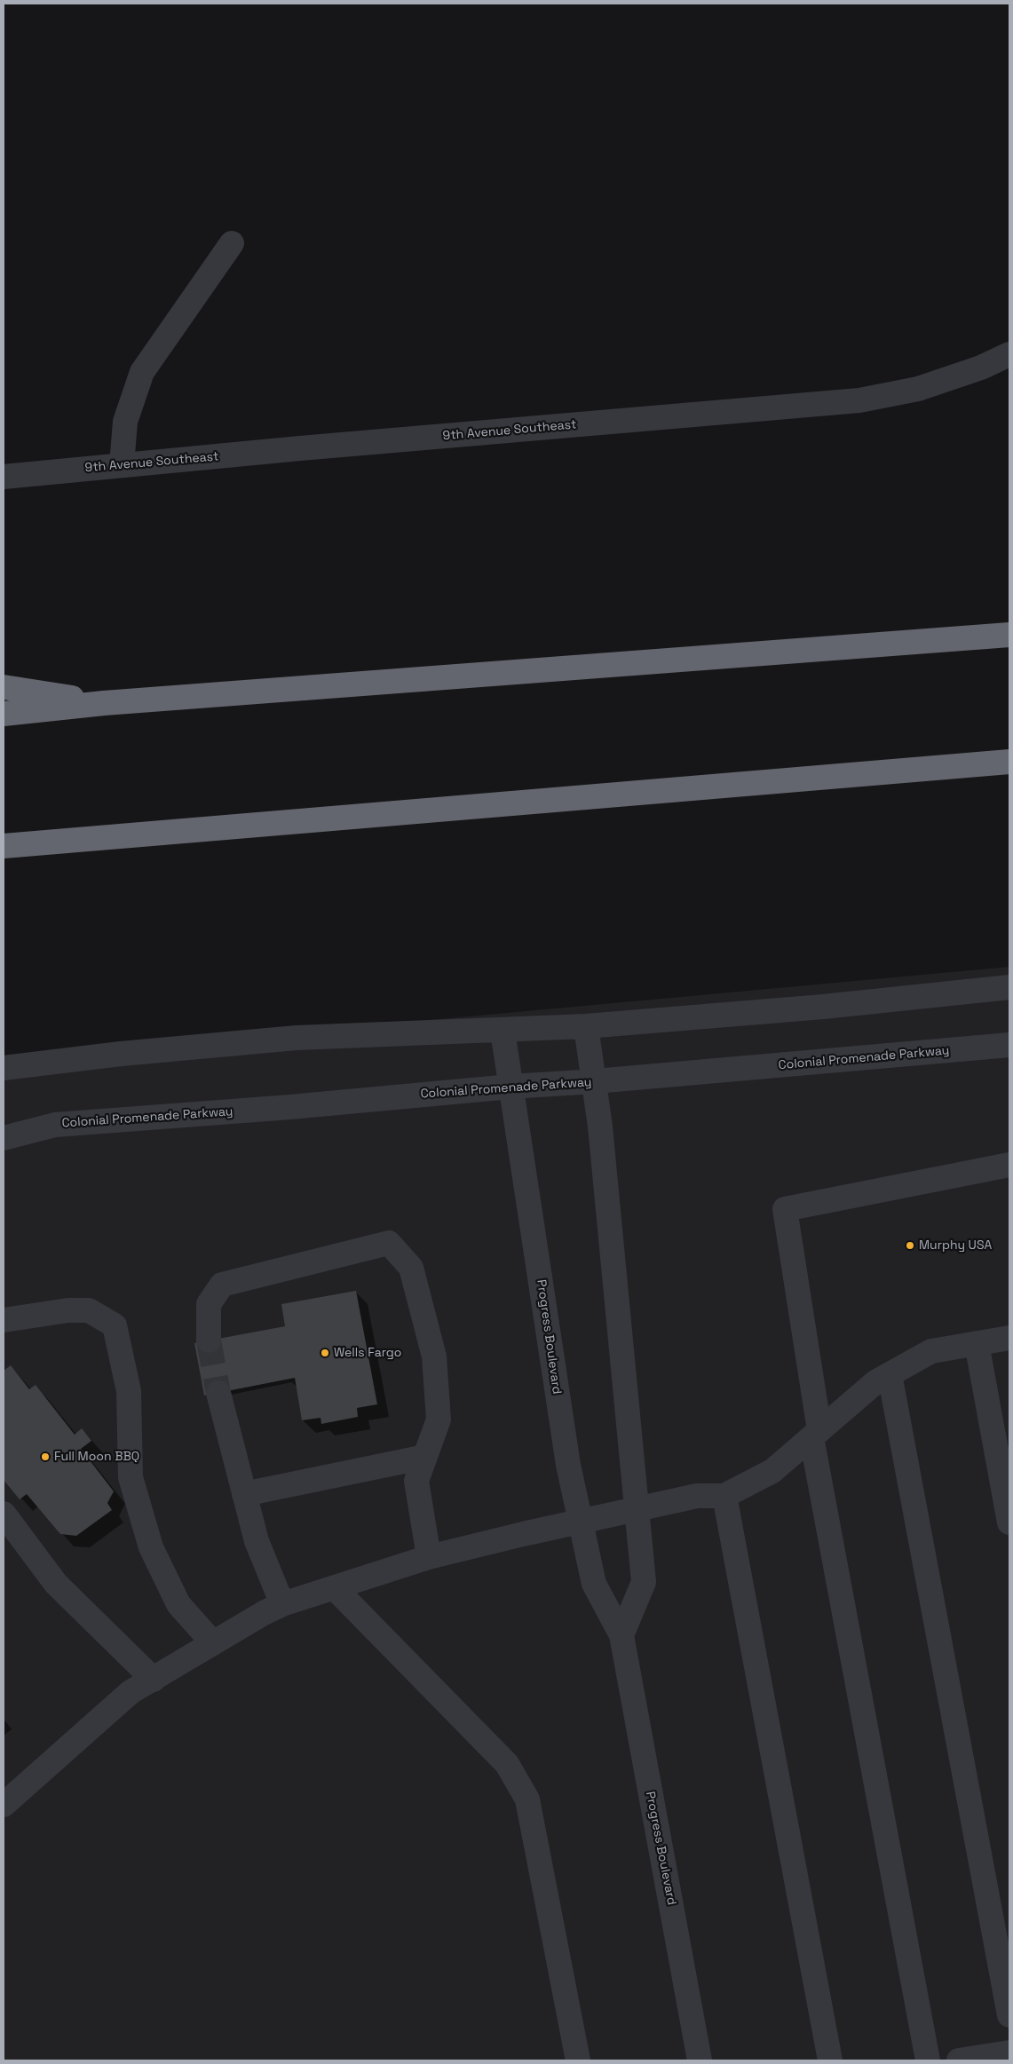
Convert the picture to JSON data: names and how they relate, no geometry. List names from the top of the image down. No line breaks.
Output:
{"streets":{"street":["9th Avenue Southeast","Colonial Promenade Parkway","Progress Boulevard"]},"crossings":[["Colonial Promenade Parkway","Progress Boulevard"]],"places":["Murphy USA","Wells Fargo","Full Moon BBQ"]}
